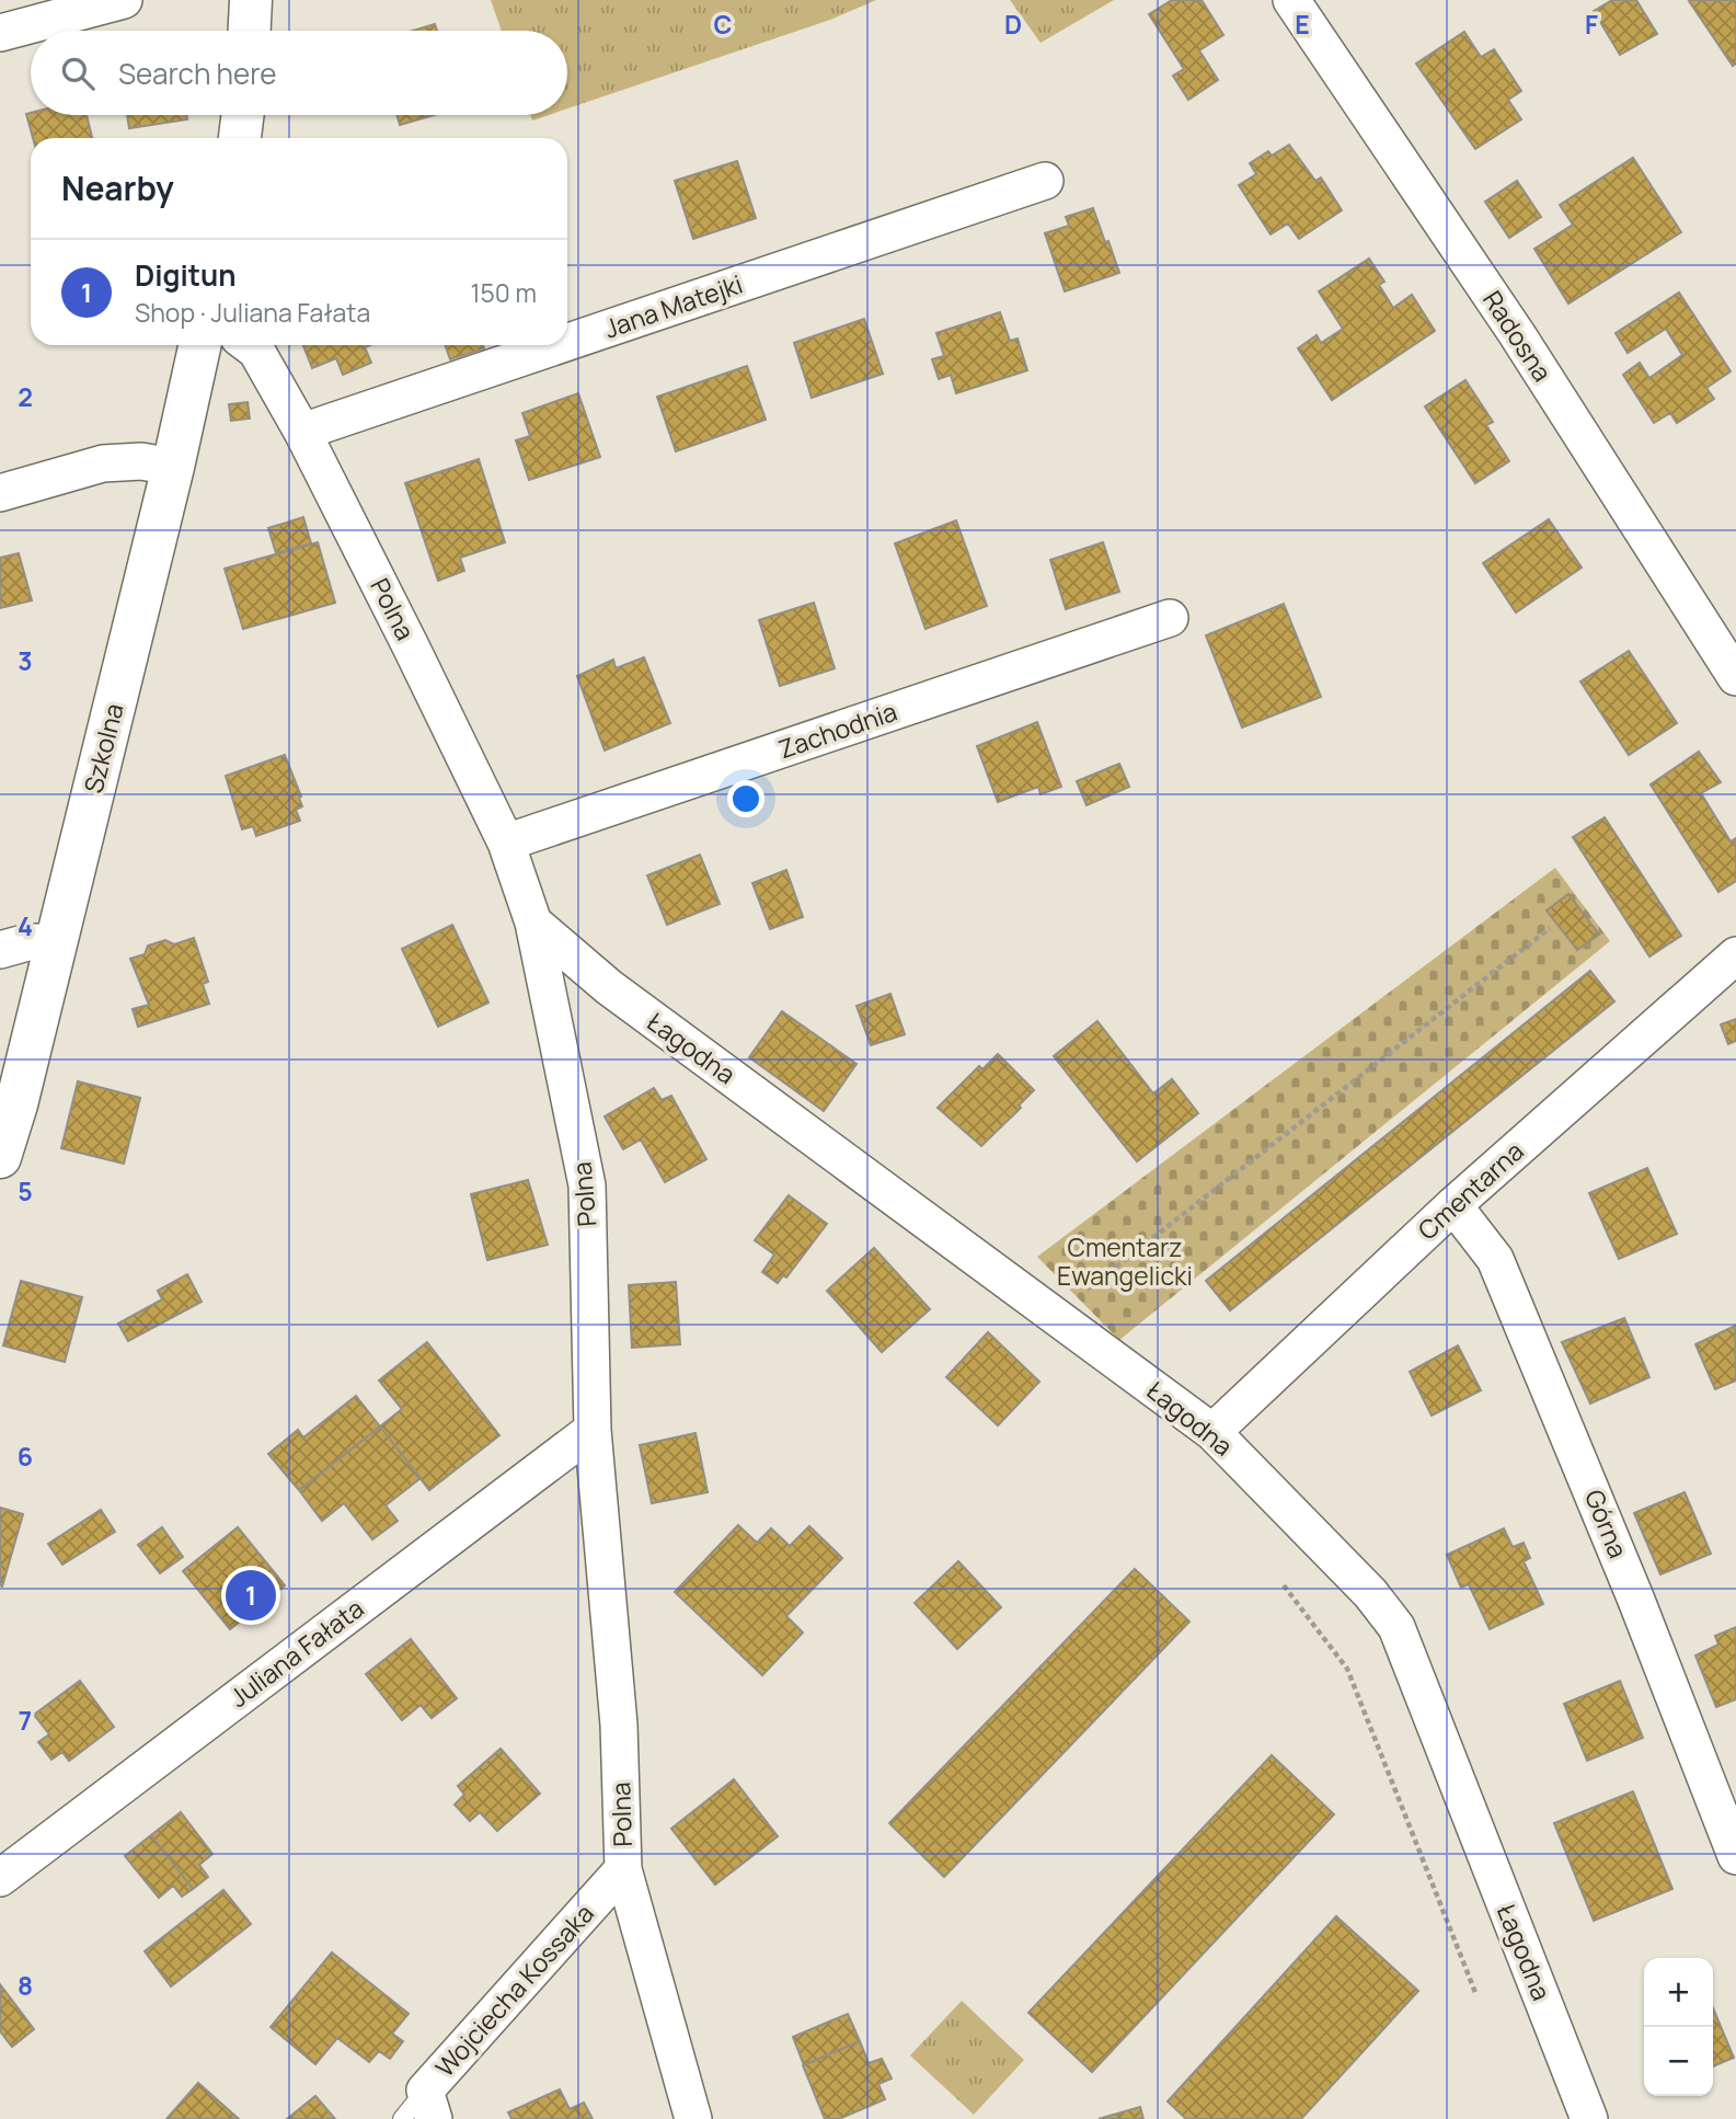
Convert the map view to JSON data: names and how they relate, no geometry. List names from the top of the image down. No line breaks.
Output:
{"streets":{"street":["Jana Matejki","Radosna","Polna","Zachodnia","Szkolna","Łagodna","Cmentarna","Górna","Juliana Fałata","Wojciecha Kossaka"]},"crossings":[["Jana Matejki","Polna"],["Polna","Zachodnia"],["Polna","Łagodna"],["Polna","Juliana Fałata"],["Polna","Wojciecha Kossaka"],["Łagodna","Cmentarna"],["Cmentarna","Górna"]],"parks":["Cmentarz Ewangelicki"],"page":{"search":"Search here","heading":"Nearby","list":[{"mark":"1","name":"Digitun","note":"Shop · Juliana Fałata","value":"150 m"}],"pins":"1","map_buttons":["+","−"]},"grid":{"columns":["C","D","E","F"],"rows":["2","3","4","5","6","7","8"]}}
